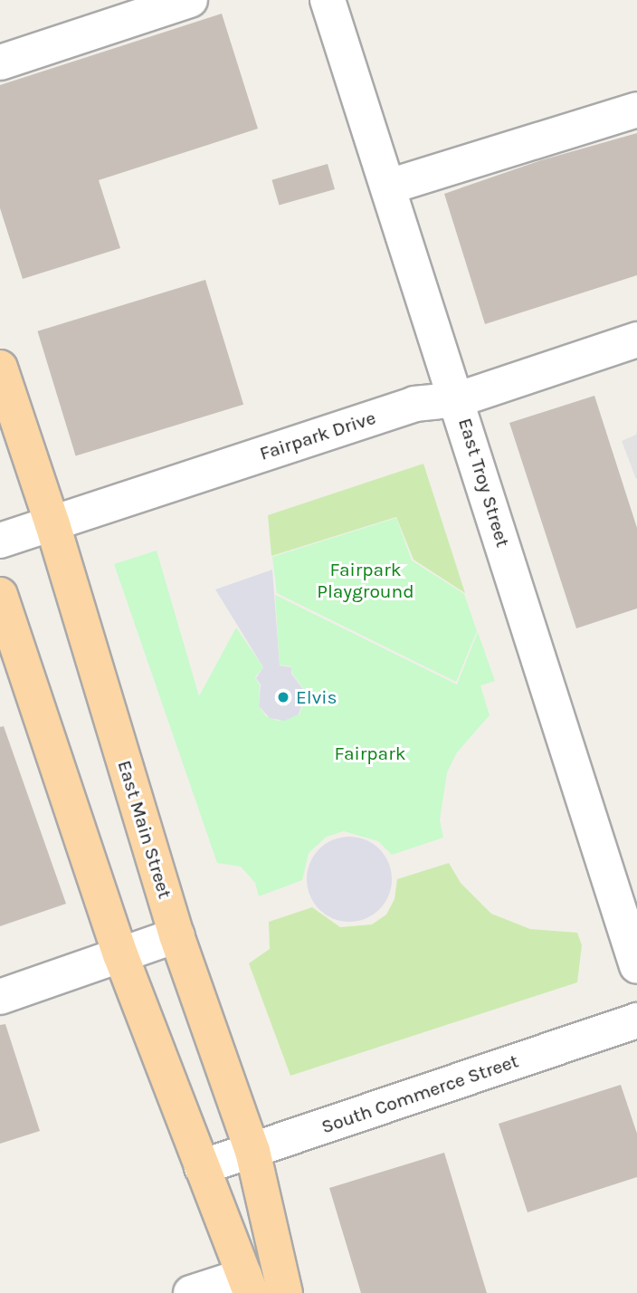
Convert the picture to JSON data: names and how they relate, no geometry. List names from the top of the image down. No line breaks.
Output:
{"streets":{"main road":["East Main Street"],"street":["Fairpark Drive","East Troy Street","South Commerce Street"]},"crossings":[["Fairpark Drive","East Troy Street"],["Fairpark Drive","East Main Street"],["East Main Street","South Commerce Street"]],"parks":["Fairpark Playground","Fairpark"],"places":["Elvis"]}
